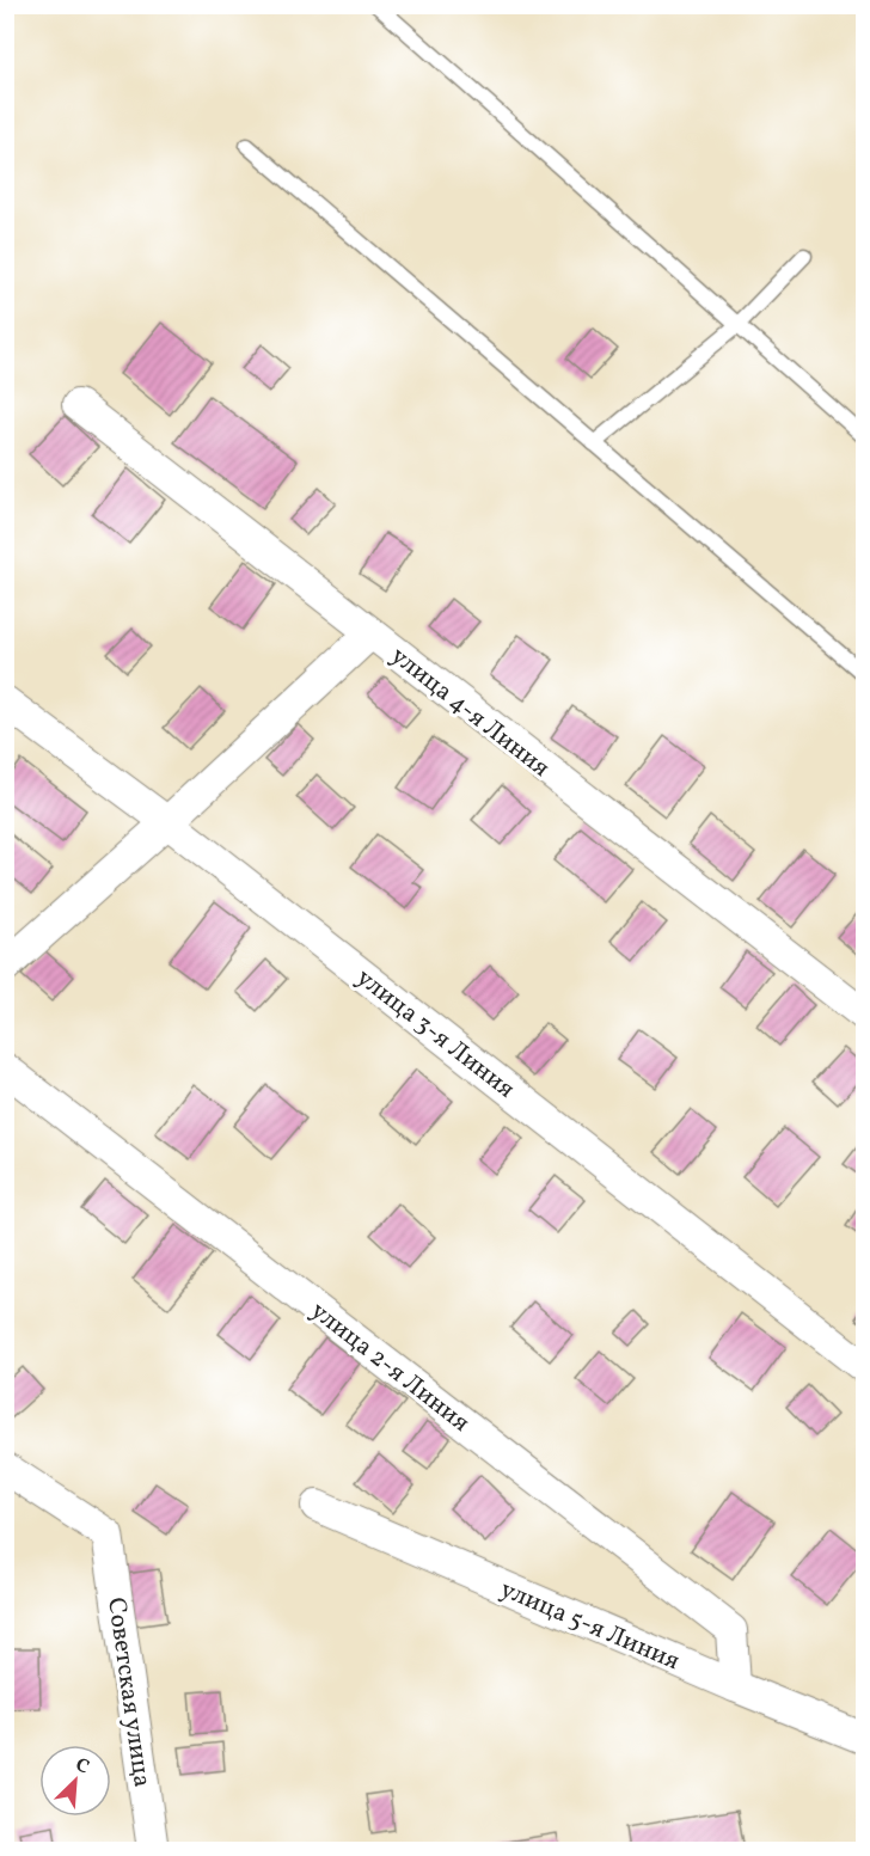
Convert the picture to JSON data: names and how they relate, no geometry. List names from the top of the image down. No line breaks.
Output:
{"streets":{"street":["улица 4-я Линия","улица 3-я Линия","улица 2-я Линия","улица 5-я Линия","Советская улица"]},"crossings":[["улица 2-я Линия","улица 5-я Линия"]],"north":"top right"}
